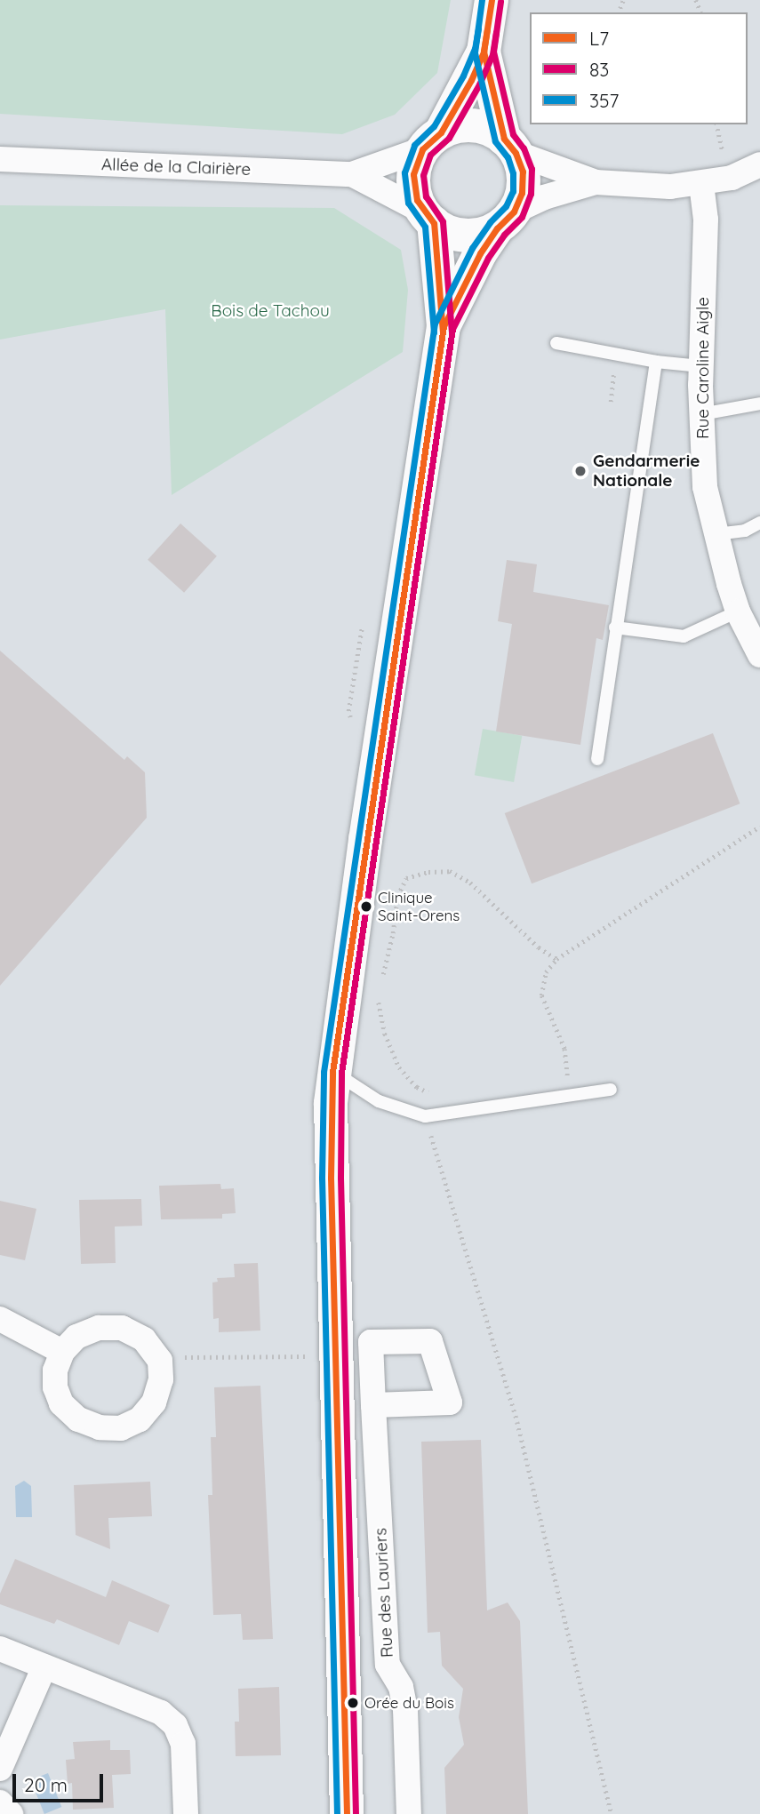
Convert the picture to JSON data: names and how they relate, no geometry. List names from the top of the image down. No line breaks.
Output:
{"streets":{"street":["Allée de la Clairière","Rue Caroline Aigle","Rue des Lauriers"]},"parks":["Bois de Tachou"],"places":["Gendarmerie Nationale","Clinique Saint-Orens","Orée du Bois"],"lines":["transit line L7","transit line 357","transit line 83"],"legend":["L7","83","357"],"scale_bar":"20 m"}
